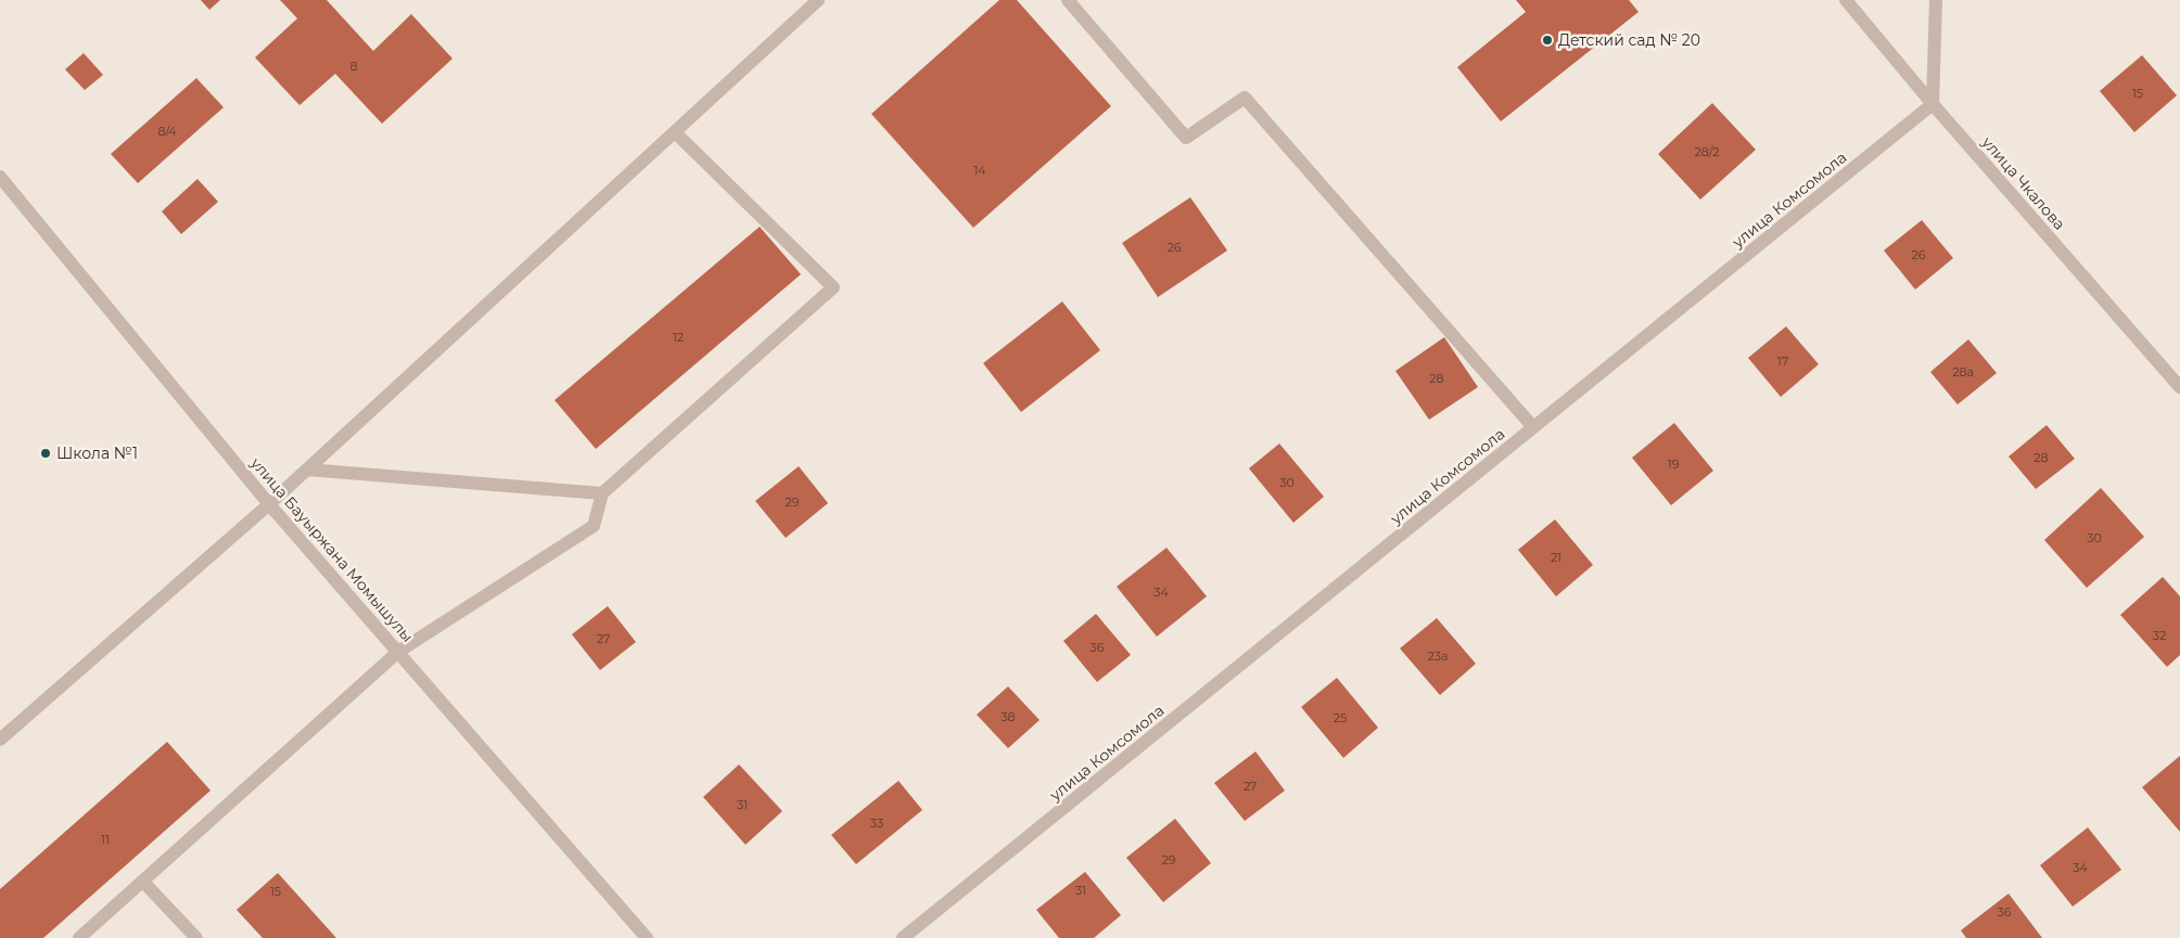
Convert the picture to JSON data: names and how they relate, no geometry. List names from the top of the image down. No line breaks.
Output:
{"streets":{"street":["улица Чкалова","улица Комсомола","улица Бауыржана Момышулы"]},"crossings":[["улица Чкалова","улица Комсомола"]],"places":["Детский сад № 20","Школа №1"],"house_numbers":["8","15","8/4","28/2","14","26","26","12","17","28а","28","28","19","30","29","30","21","34","32","27","36","23а","38","25","27","31","33","11","29","34","31","15","36"]}
